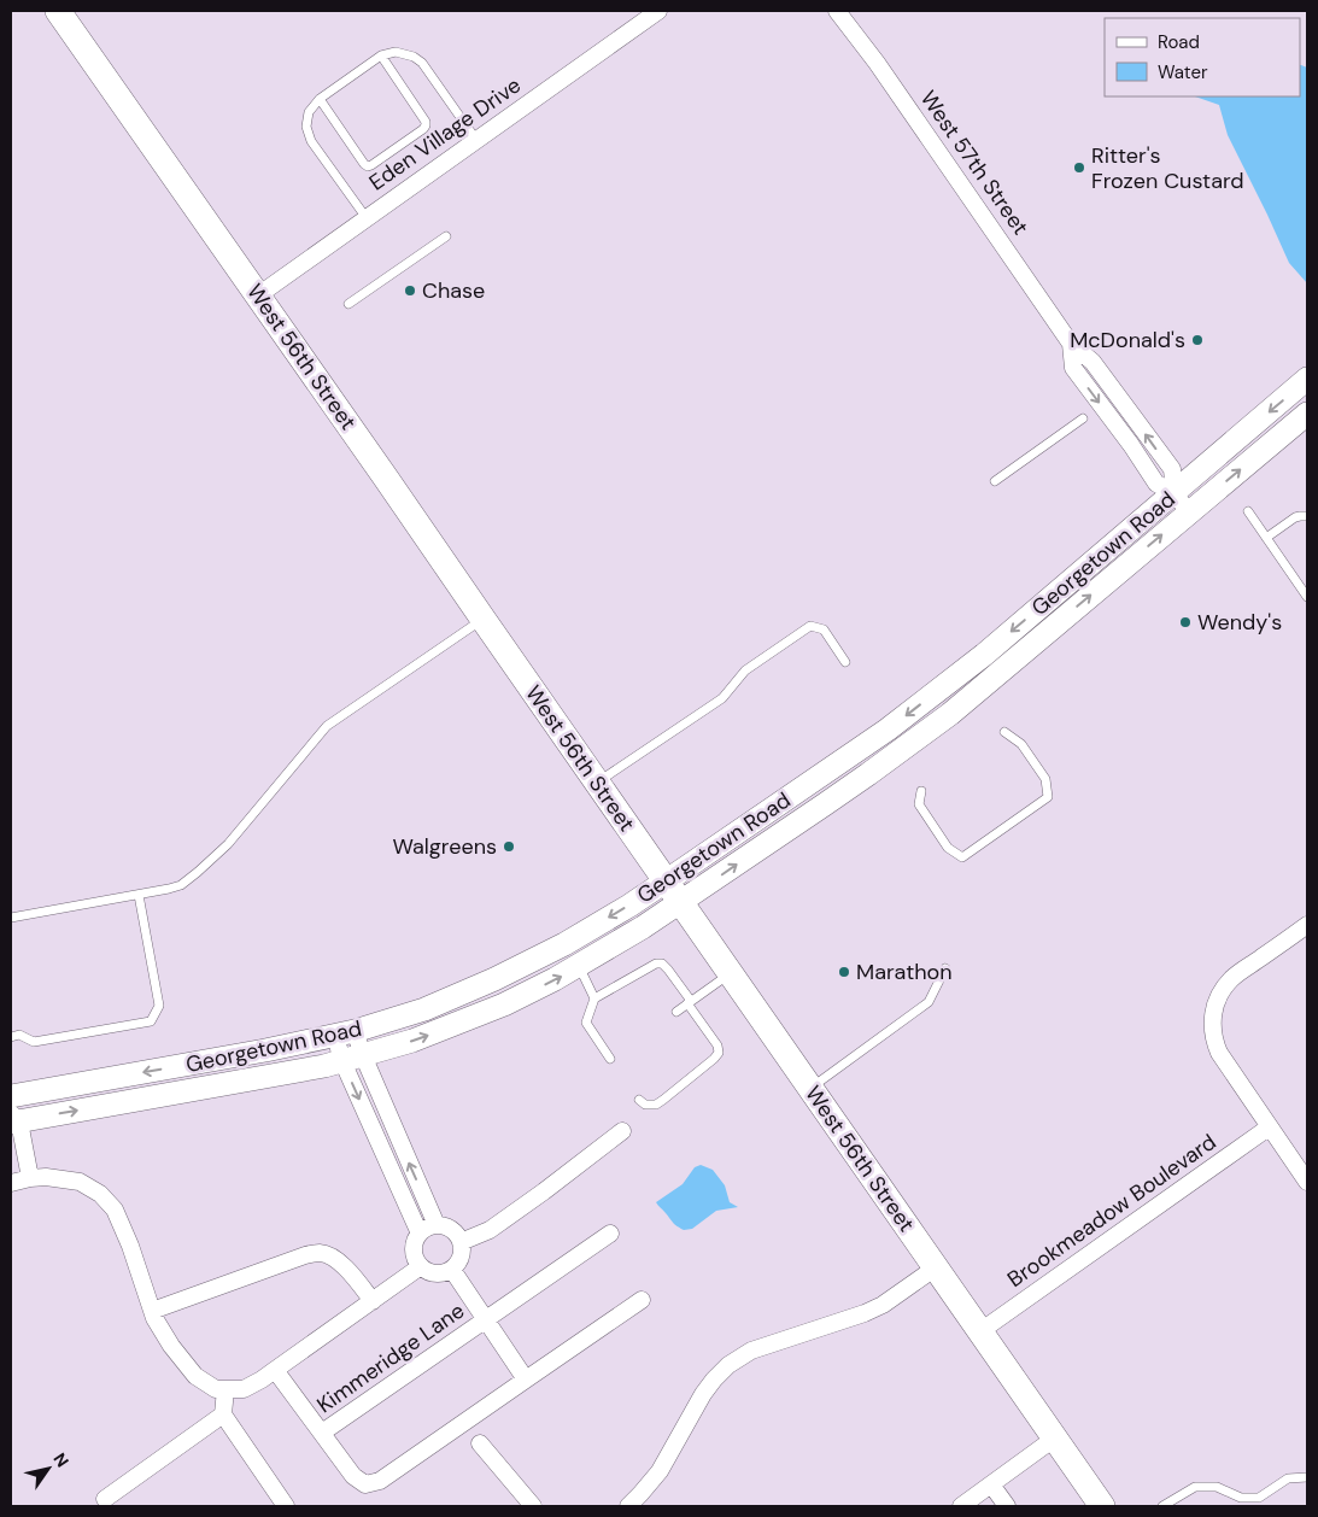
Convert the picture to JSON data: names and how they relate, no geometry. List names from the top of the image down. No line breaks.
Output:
{"streets":{"main road":["West 56th Street","Georgetown Road"],"street":["Eden Village Drive","West 57th Street","Brookmeadow Boulevard","Kimmeridge Lane"]},"crossings":[["Eden Village Drive","West 56th Street"],["West 57th Street","Georgetown Road"],["West 56th Street","Georgetown Road"],["West 56th Street","Brookmeadow Boulevard"]],"places":["Ritter's Frozen Custard","Chase","McDonald's","Wendy's","Walgreens","Marathon"],"legend":["Road","Water"],"north":"top right"}
